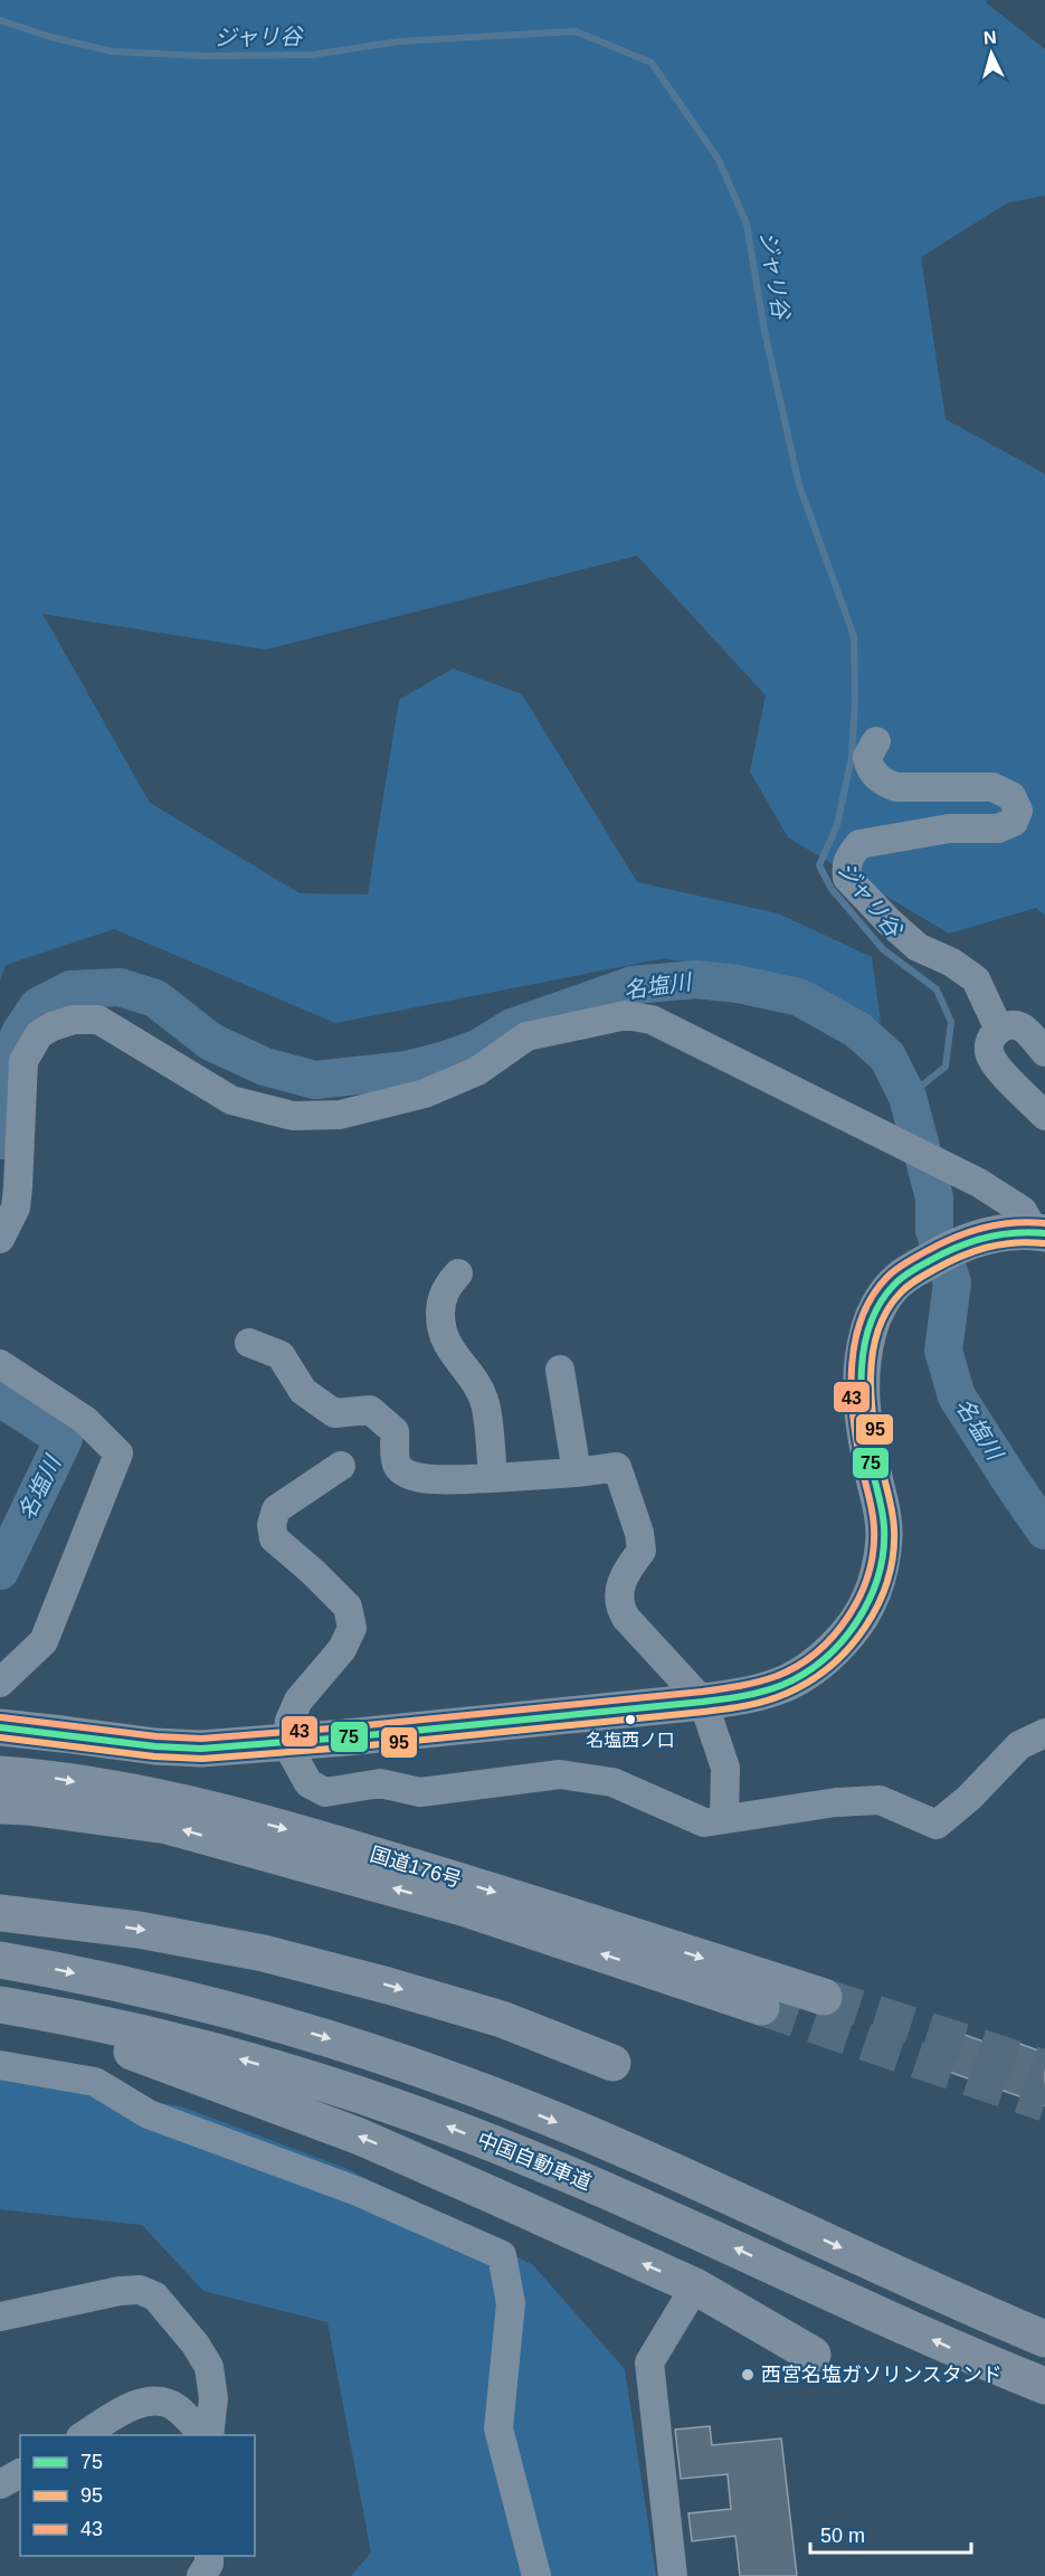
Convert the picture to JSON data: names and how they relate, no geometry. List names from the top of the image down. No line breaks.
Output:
{"streets":{"highway":["国道176号","中国自動車道"]},"water":["ジャリ谷","名塩川"],"places":["名塩西ノ口","西宮名塩ガソリンスタンド"],"lines":["transit line 43","transit line 75","transit line 95"],"legend":["75","95","43"],"scale_bar":"50 m","north":"top"}
